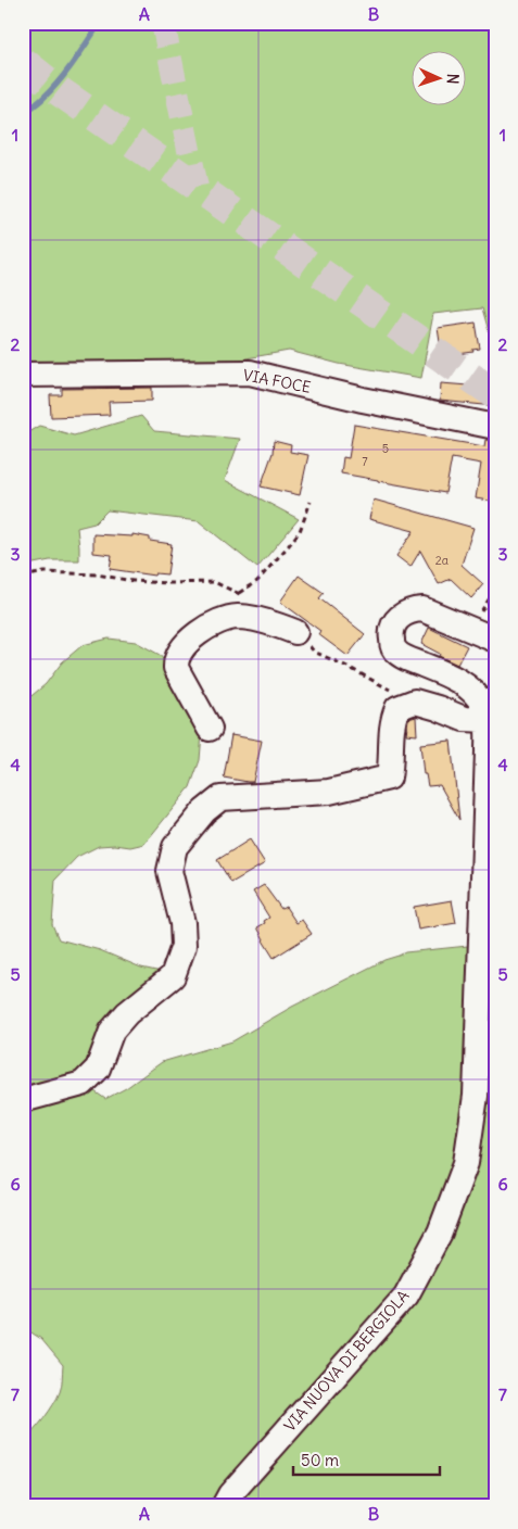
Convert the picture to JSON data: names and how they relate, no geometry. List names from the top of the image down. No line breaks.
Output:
{"streets":{"street":["VIA FOCE","VIA NUOVA DI BERGIOLA"]},"house_numbers":["5","7","2a"],"scale_bar":"50 m","north":"right","grid":{"columns":["A","B"],"rows":["1","2","3","4","5","6","7"]}}
